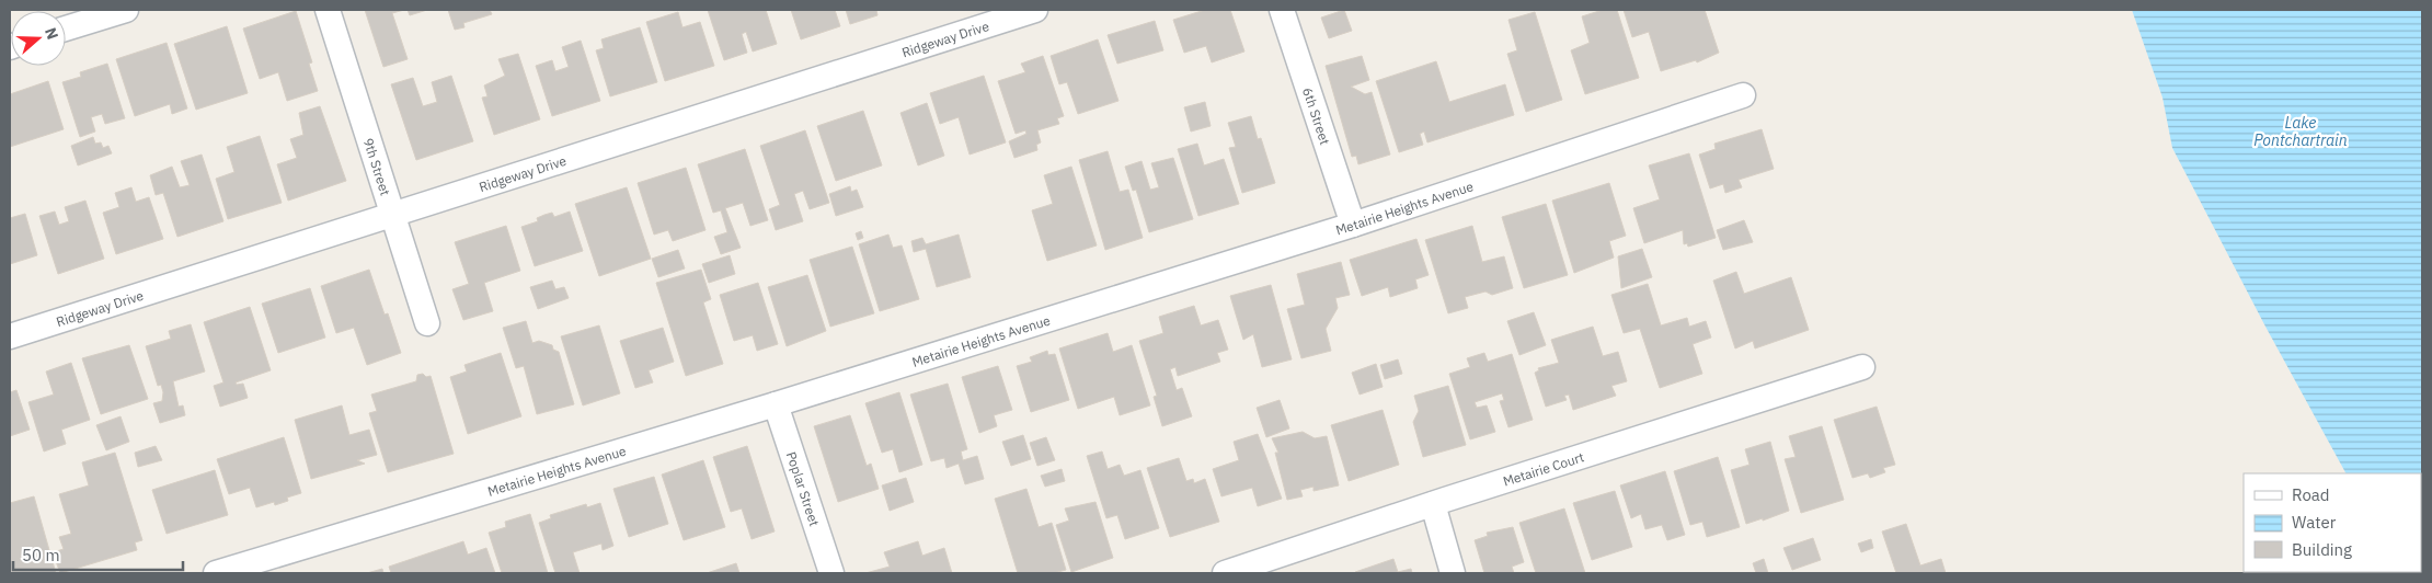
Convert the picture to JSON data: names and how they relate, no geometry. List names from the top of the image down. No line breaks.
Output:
{"streets":{"street":["Ridgeway Drive","6th Street","9th Street","Metairie Heights Avenue","Metairie Court","Poplar Street"]},"crossings":[["Ridgeway Drive","9th Street"],["6th Street","Metairie Heights Avenue"],["Metairie Heights Avenue","Poplar Street"]],"water":["Lake Pontchartrain"],"legend":["Road","Water","Building"],"scale_bar":"50 m","north":"right"}
